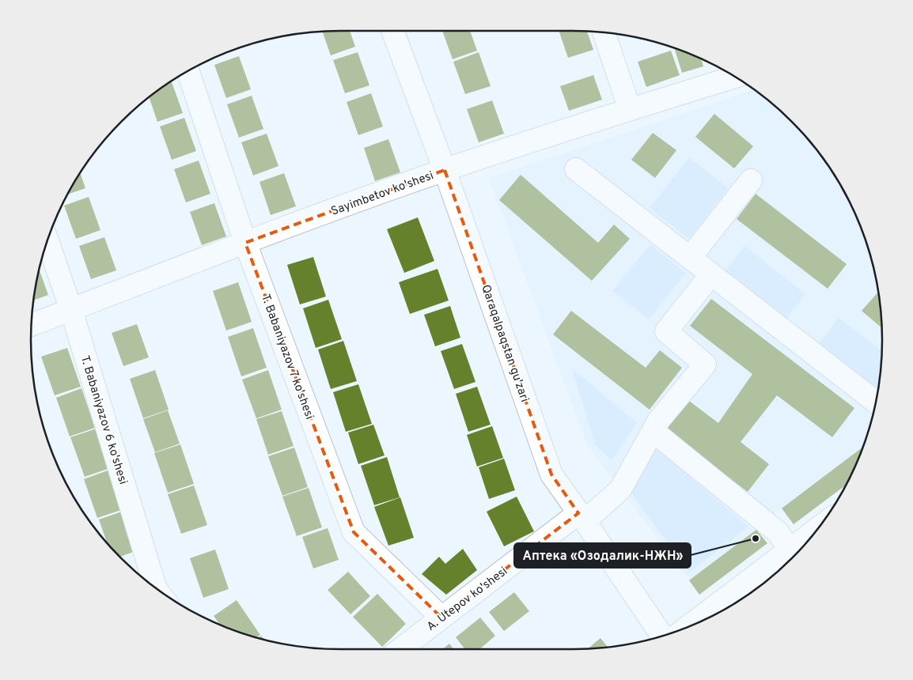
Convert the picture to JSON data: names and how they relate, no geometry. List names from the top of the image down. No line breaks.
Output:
{"streets":{"street":["Sayimbetov ko'shesi","Qaraqalpaqstan gu'zari","T. Babaniyazov 7 ko'shesi","T. Babaniyazov 6 ko'shesi","A. Utepov ko'shesi"]},"crossings":[["Sayimbetov ko'shesi","Qaraqalpaqstan gu'zari"],["Sayimbetov ko'shesi","T. Babaniyazov 7 ko'shesi"],["Sayimbetov ko'shesi","T. Babaniyazov 6 ko'shesi"],["Qaraqalpaqstan gu'zari","A. Utepov ko'shesi"],["T. Babaniyazov 7 ko'shesi","A. Utepov ko'shesi"]],"places":["Аптека «Озодалик-НЖН»"]}
